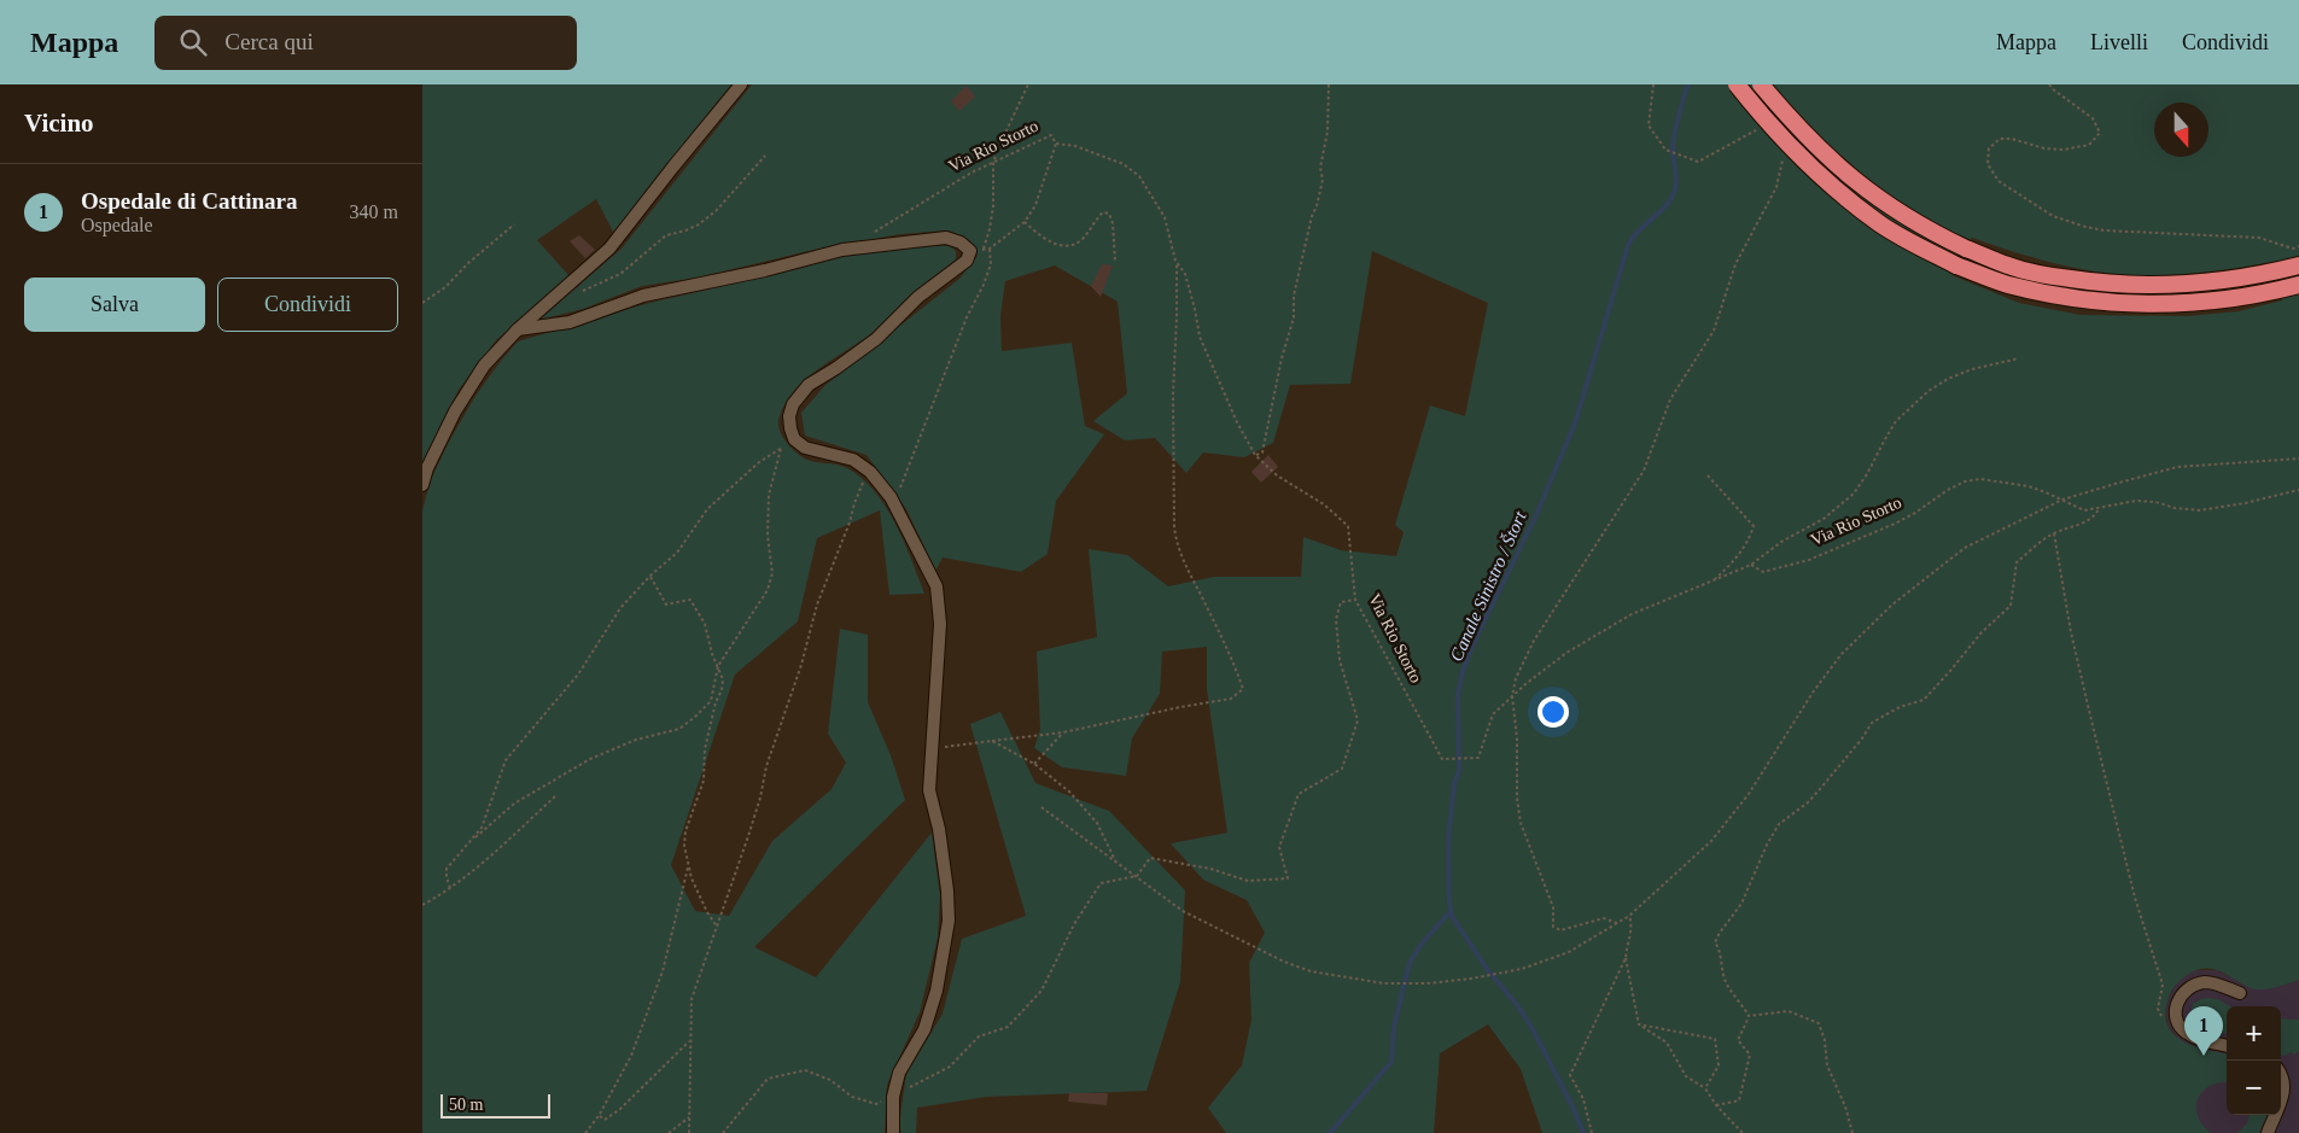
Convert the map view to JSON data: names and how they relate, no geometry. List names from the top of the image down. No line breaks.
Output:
{"streets":{"path":["Via Rio Storto"]},"water":["Canale Sinistro / Štort"],"scale_bar":"50 m","north":"bottom","page":{"header":"Mappa","search":"Cerca qui","nav":["Mappa","Livelli","Condividi"],"heading":"Vicino","list":[{"mark":"1","name":"Ospedale di Cattinara","note":"Ospedale","value":"340 m"}],"buttons":["Salva","Condividi"],"map_buttons":["+","−"],"pins":"1","scale":"50 m"}}
